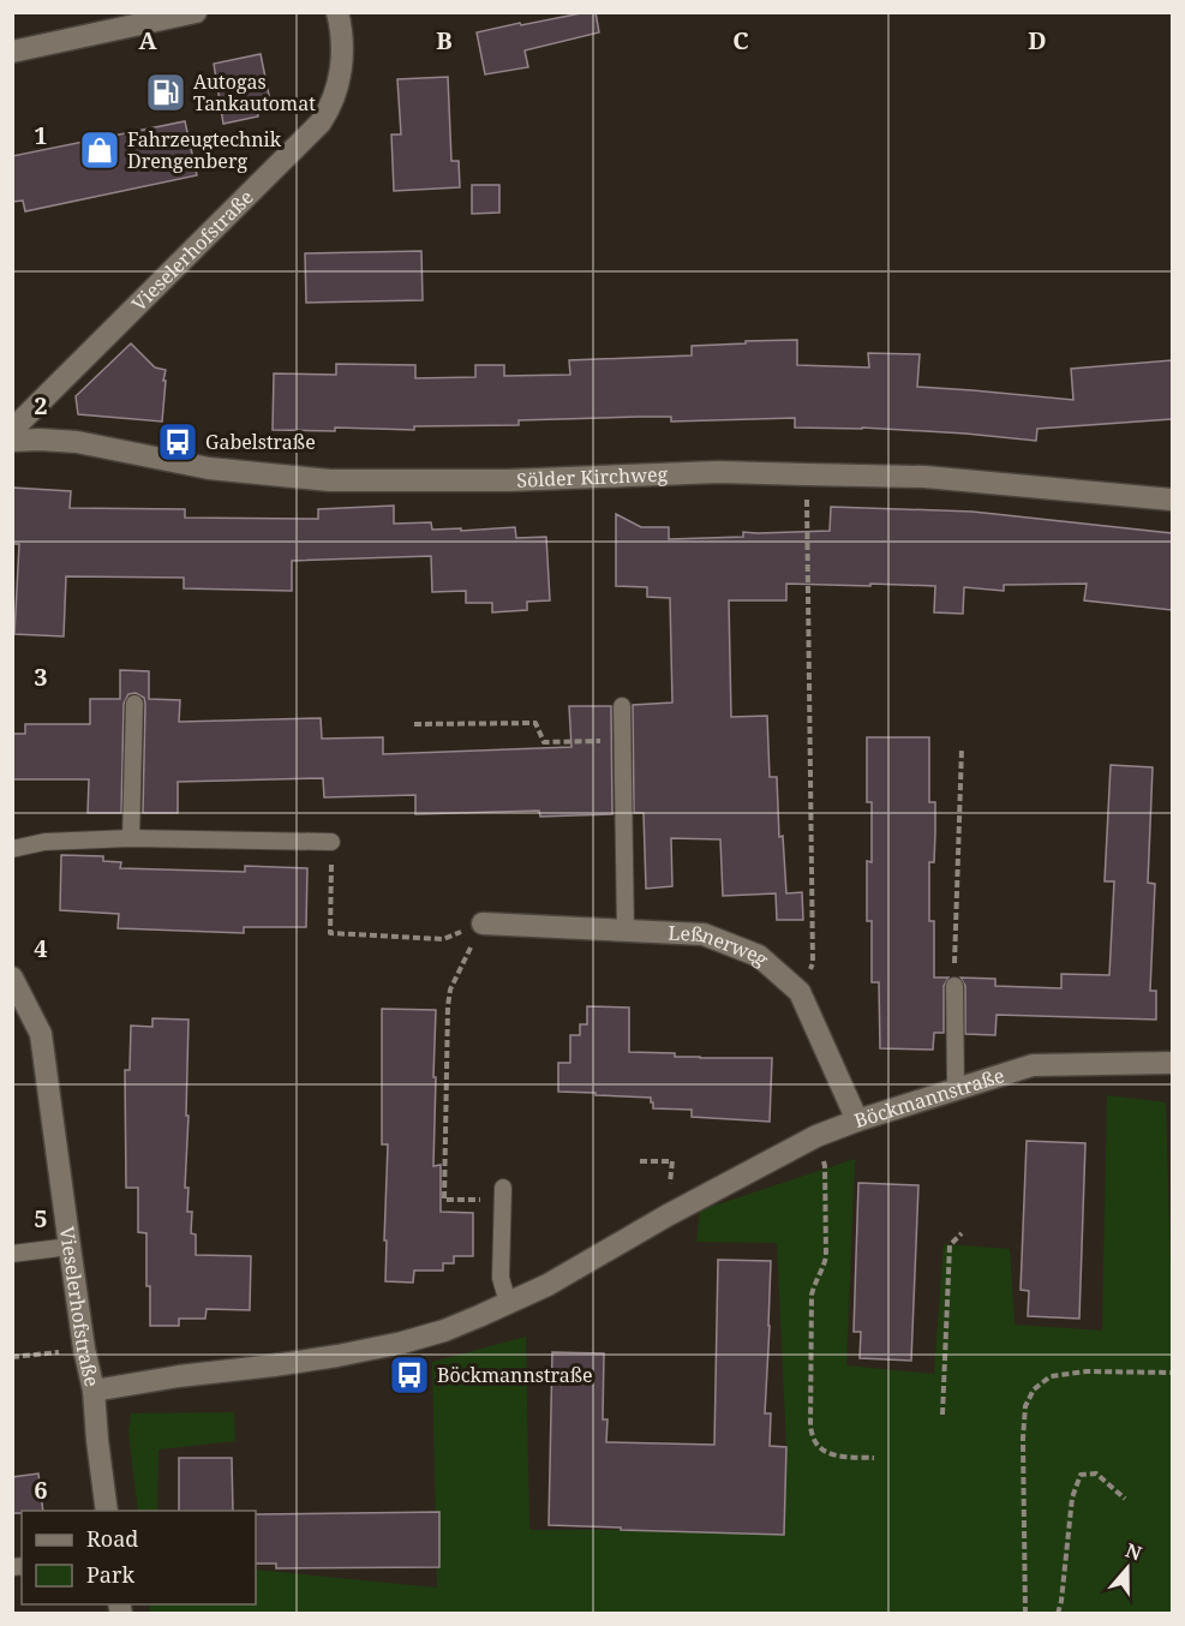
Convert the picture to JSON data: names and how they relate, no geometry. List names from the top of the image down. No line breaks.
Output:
{"streets":{"street":["Vieselerhofstraße","Sölder Kirchweg","Leßnerweg","Böckmannstraße"]},"crossings":[["Vieselerhofstraße","Böckmannstraße"],["Leßnerweg","Böckmannstraße"]],"places":{"fuel station":["Autogas Tankautomat"],"shop":["Fahrzeugtechnik Drengenberg"],"bus stop":["Gabelstraße","Böckmannstraße"]},"legend":["Road","Park"],"north":"top","grid":{"columns":["A","B","C","D"],"rows":["1","2","3","4","5","6"]}}
